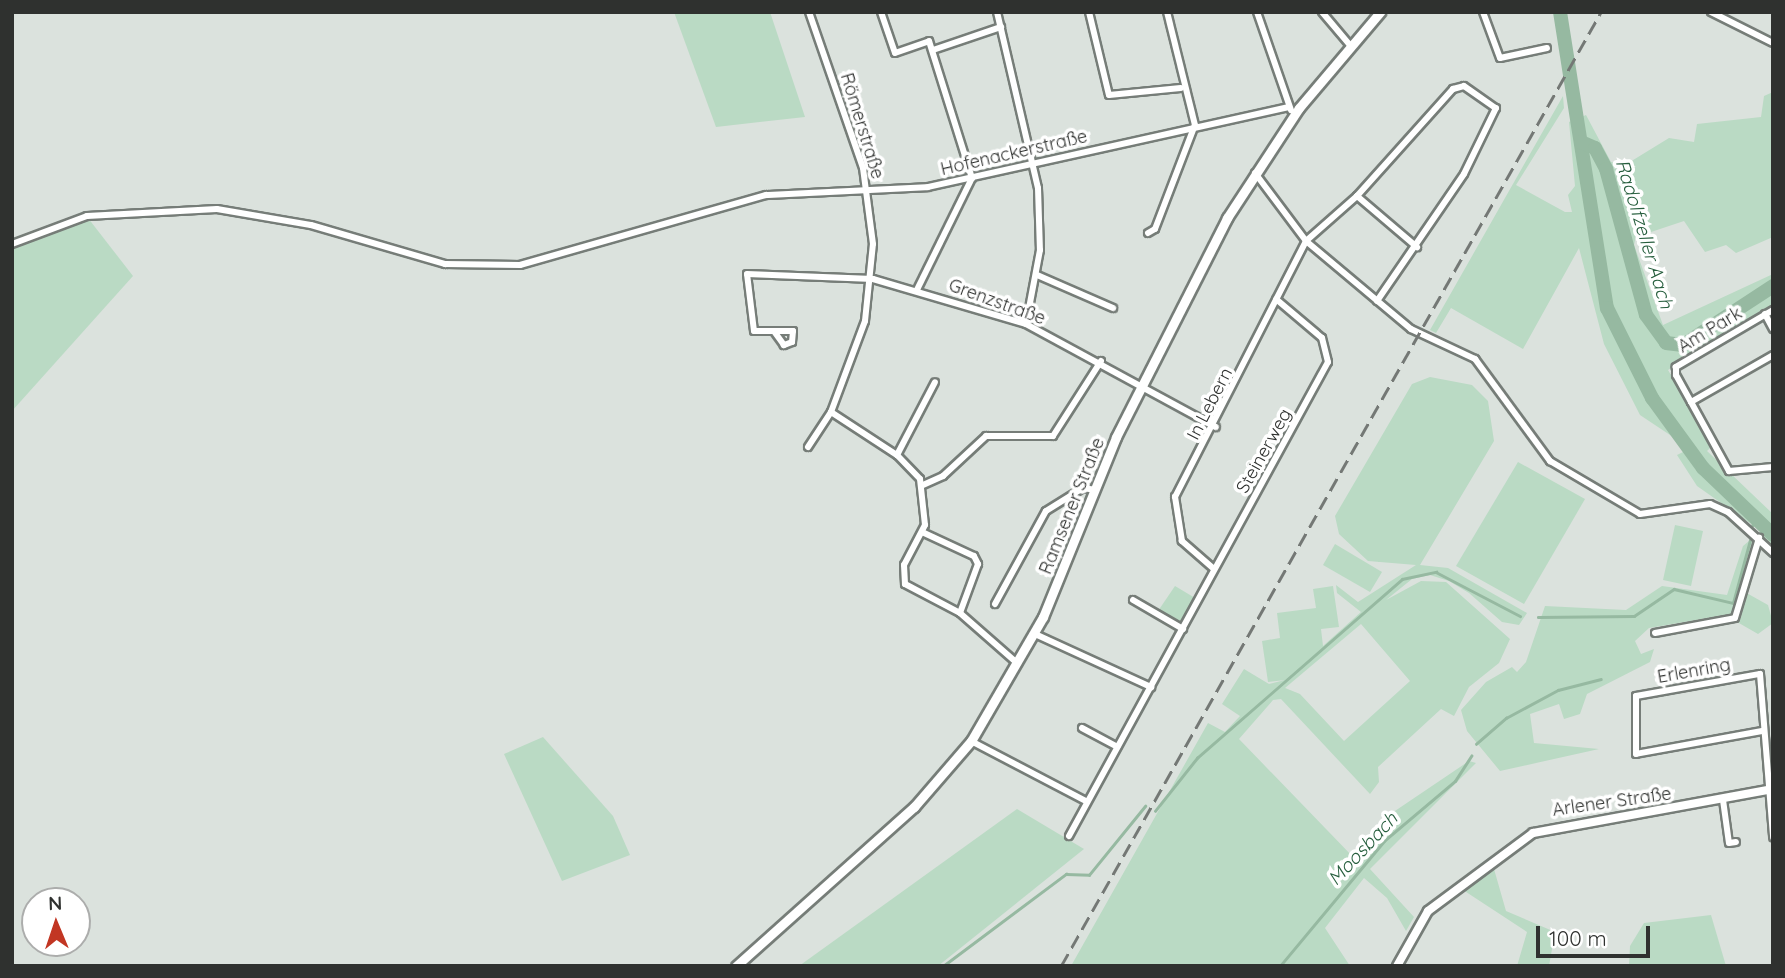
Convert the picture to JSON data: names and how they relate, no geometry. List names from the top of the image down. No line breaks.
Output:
{"streets":{"main road":["Ramsener Straße"],"street":["Römerstraße","Hofenackerstraße","Grenzstraße","Am Park","In Lebern","Steinerweg","Erlenring","Arlener Straße"]},"crossings":[["Römerstraße","Hofenackerstraße"],["Römerstraße","Grenzstraße"],["Hofenackerstraße","Ramsener Straße"],["Grenzstraße","In Lebern"],["Grenzstraße","Ramsener Straße"],["In Lebern","Steinerweg"],["Erlenring","Arlener Straße"]],"water":["Radolfzeller Aach","Moosbach"],"scale_bar":"100 m","north":"top"}
